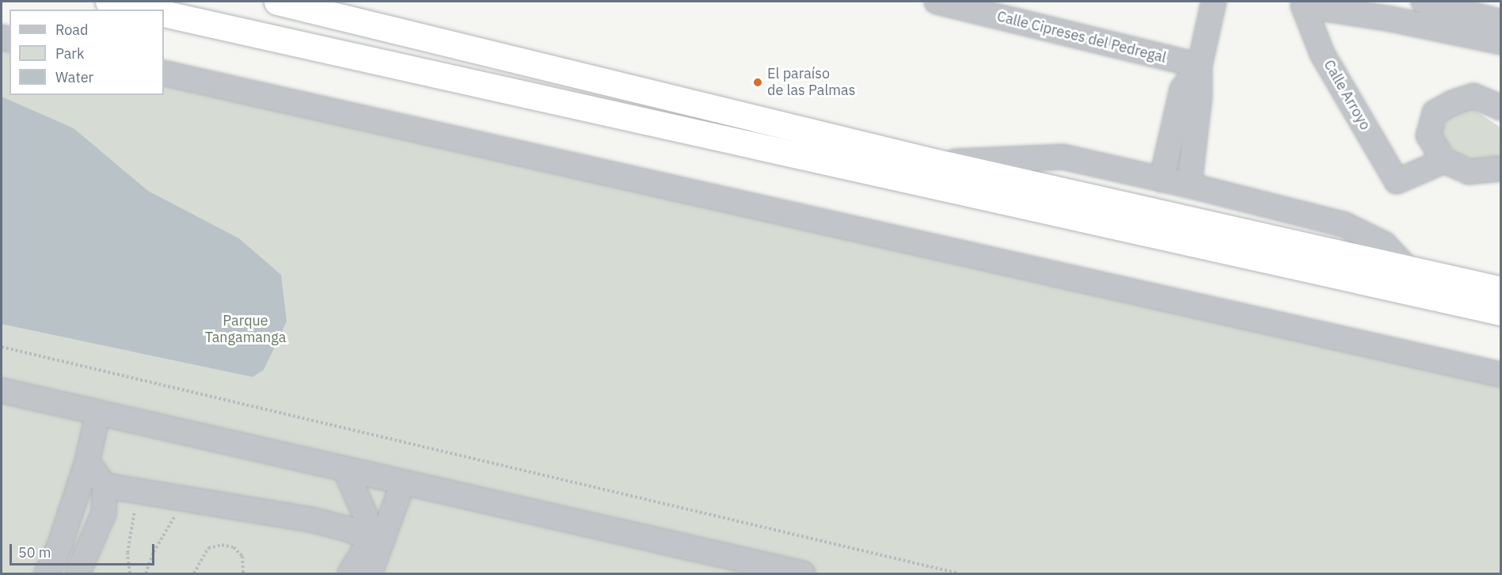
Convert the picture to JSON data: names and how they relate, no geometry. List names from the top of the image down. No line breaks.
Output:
{"streets":{"street":["Calle Cipreses del Pedregal","Calle Arroyo"]},"parks":["Parque Tangamanga"],"places":["El paraíso de las Palmas"],"legend":["Road","Park","Water"],"scale_bar":"50 m"}
